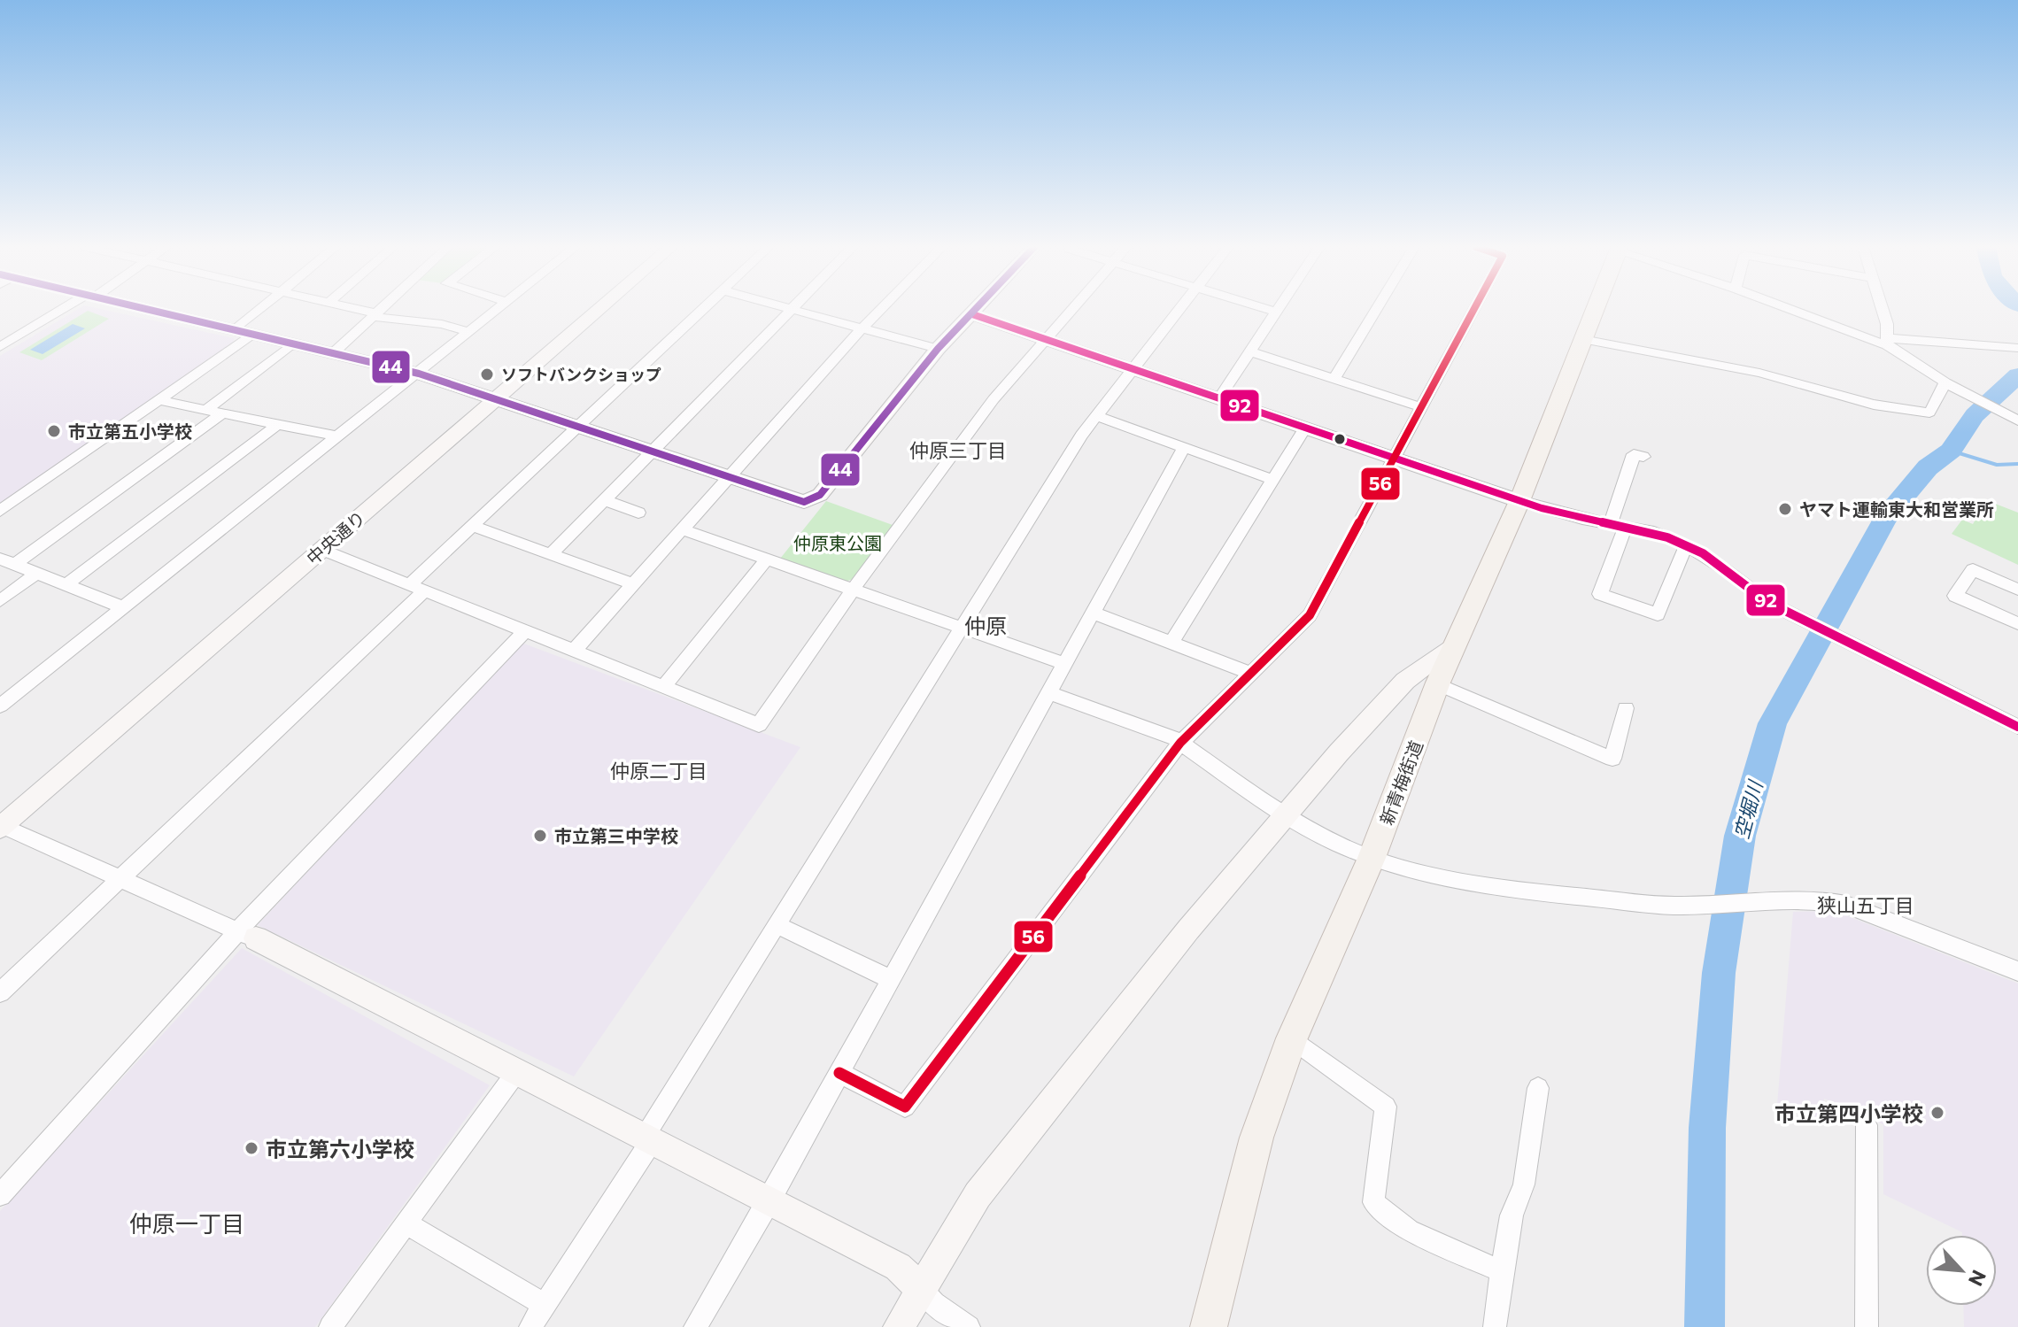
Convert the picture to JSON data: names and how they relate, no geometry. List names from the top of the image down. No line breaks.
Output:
{"streets":{"main road":["新青梅街道"],"street":["中央通り"]},"districts":["仲原三丁目","仲原","仲原二丁目","狭山五丁目","仲原一丁目"],"water":["空堀川"],"parks":["仲原東公園"],"places":["ソフトバンクショップ","市立第五小学校","ヤマト運輸東大和営業所","市立第三中学校","市立第四小学校","市立第六小学校"],"lines":["transit line 44","transit line 56","transit line 92"],"north":"bottom right"}
